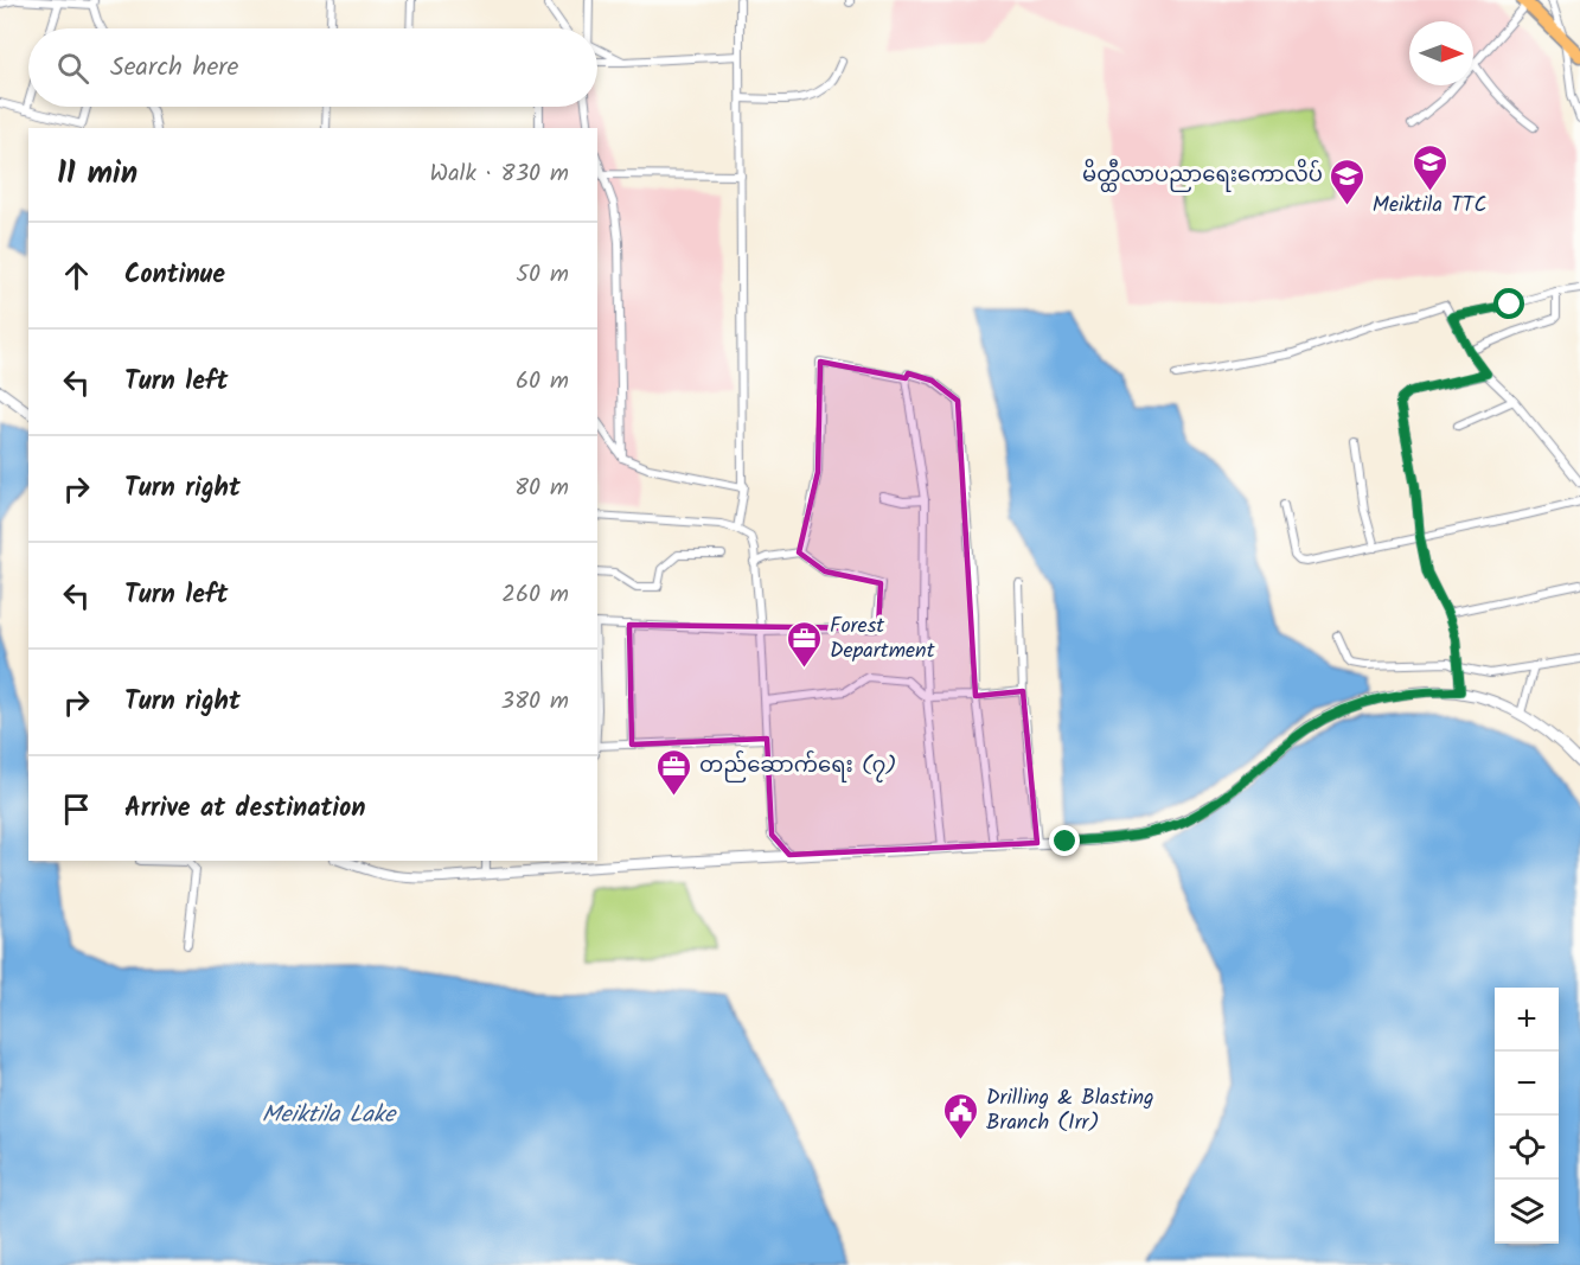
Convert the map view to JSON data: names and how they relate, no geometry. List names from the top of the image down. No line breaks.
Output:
{"water":["Meiktila Lake"],"places":{"school or university":["Meiktila TTC","မိတ္ထီလာပညာရေးကောလိပ်"],"office":["Forest Department","တည်ဆောက်ရေး (၇)"],"public building":["Drilling & Blasting Branch (Irr)"]},"north":"right","page":{"search":"Search here","heading":["11 min","Walk · 830 m"],"list":[["Continue","50 m"],["Turn left","60 m"],["Turn right","80 m"],["Turn left","260 m"],["Turn right","380 m"],"Arrive at destination"],"map_buttons":["+","−"]}}
